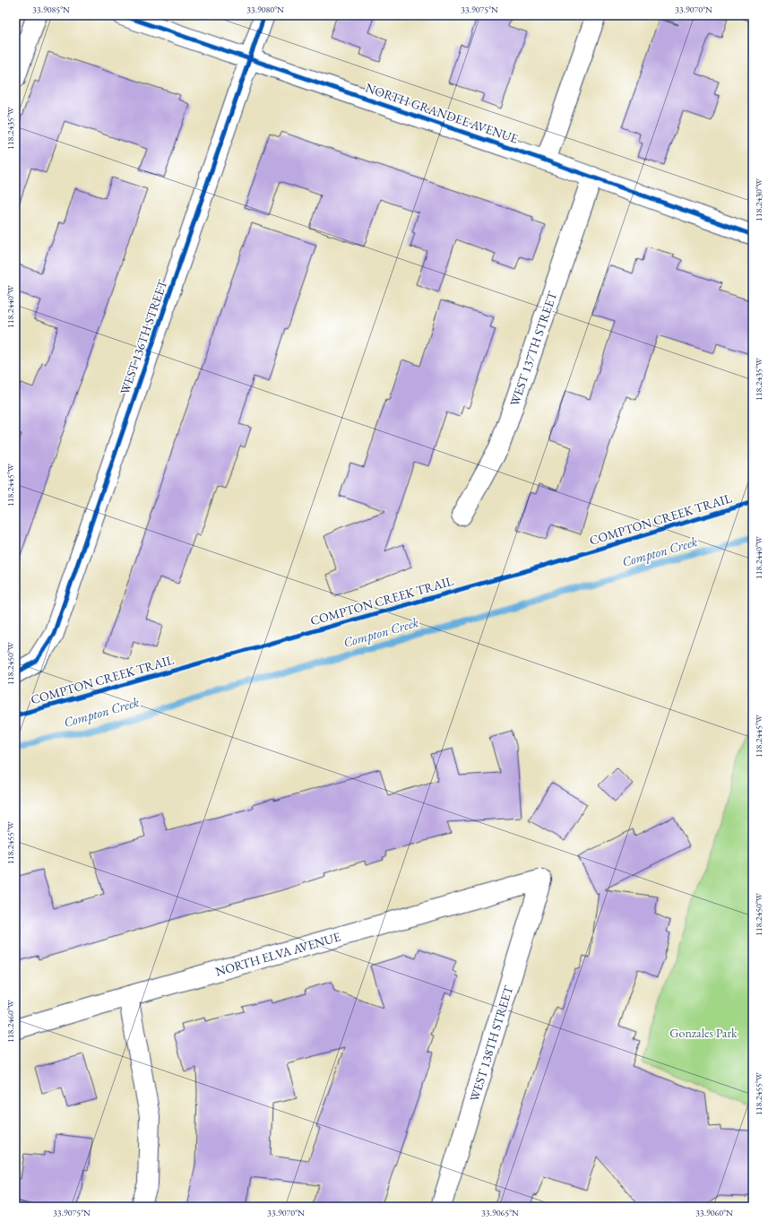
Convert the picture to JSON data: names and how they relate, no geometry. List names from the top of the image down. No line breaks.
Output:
{"streets":{"street":["NORTH GRANDEE AVENUE","WEST 136TH STREET","WEST 137TH STREET","NORTH ELVA AVENUE","WEST 138TH STREET"],"cycle path":["COMPTON CREEK TRAIL"]},"crossings":[["NORTH GRANDEE AVENUE","WEST 136TH STREET"],["NORTH GRANDEE AVENUE","WEST 137TH STREET"],["NORTH ELVA AVENUE","WEST 138TH STREET"]],"water":["Compton Creek"],"parks":["Gonzales Park"],"coordinates":["33.9085°N","33.9080°N","33.9075°N","33.9070°N","118.2435°W","118.2430°W","118.2440°W","118.2445°W","118.2450°W","118.2455°W","118.2460°W","33.9065°N","33.9060°N"]}
